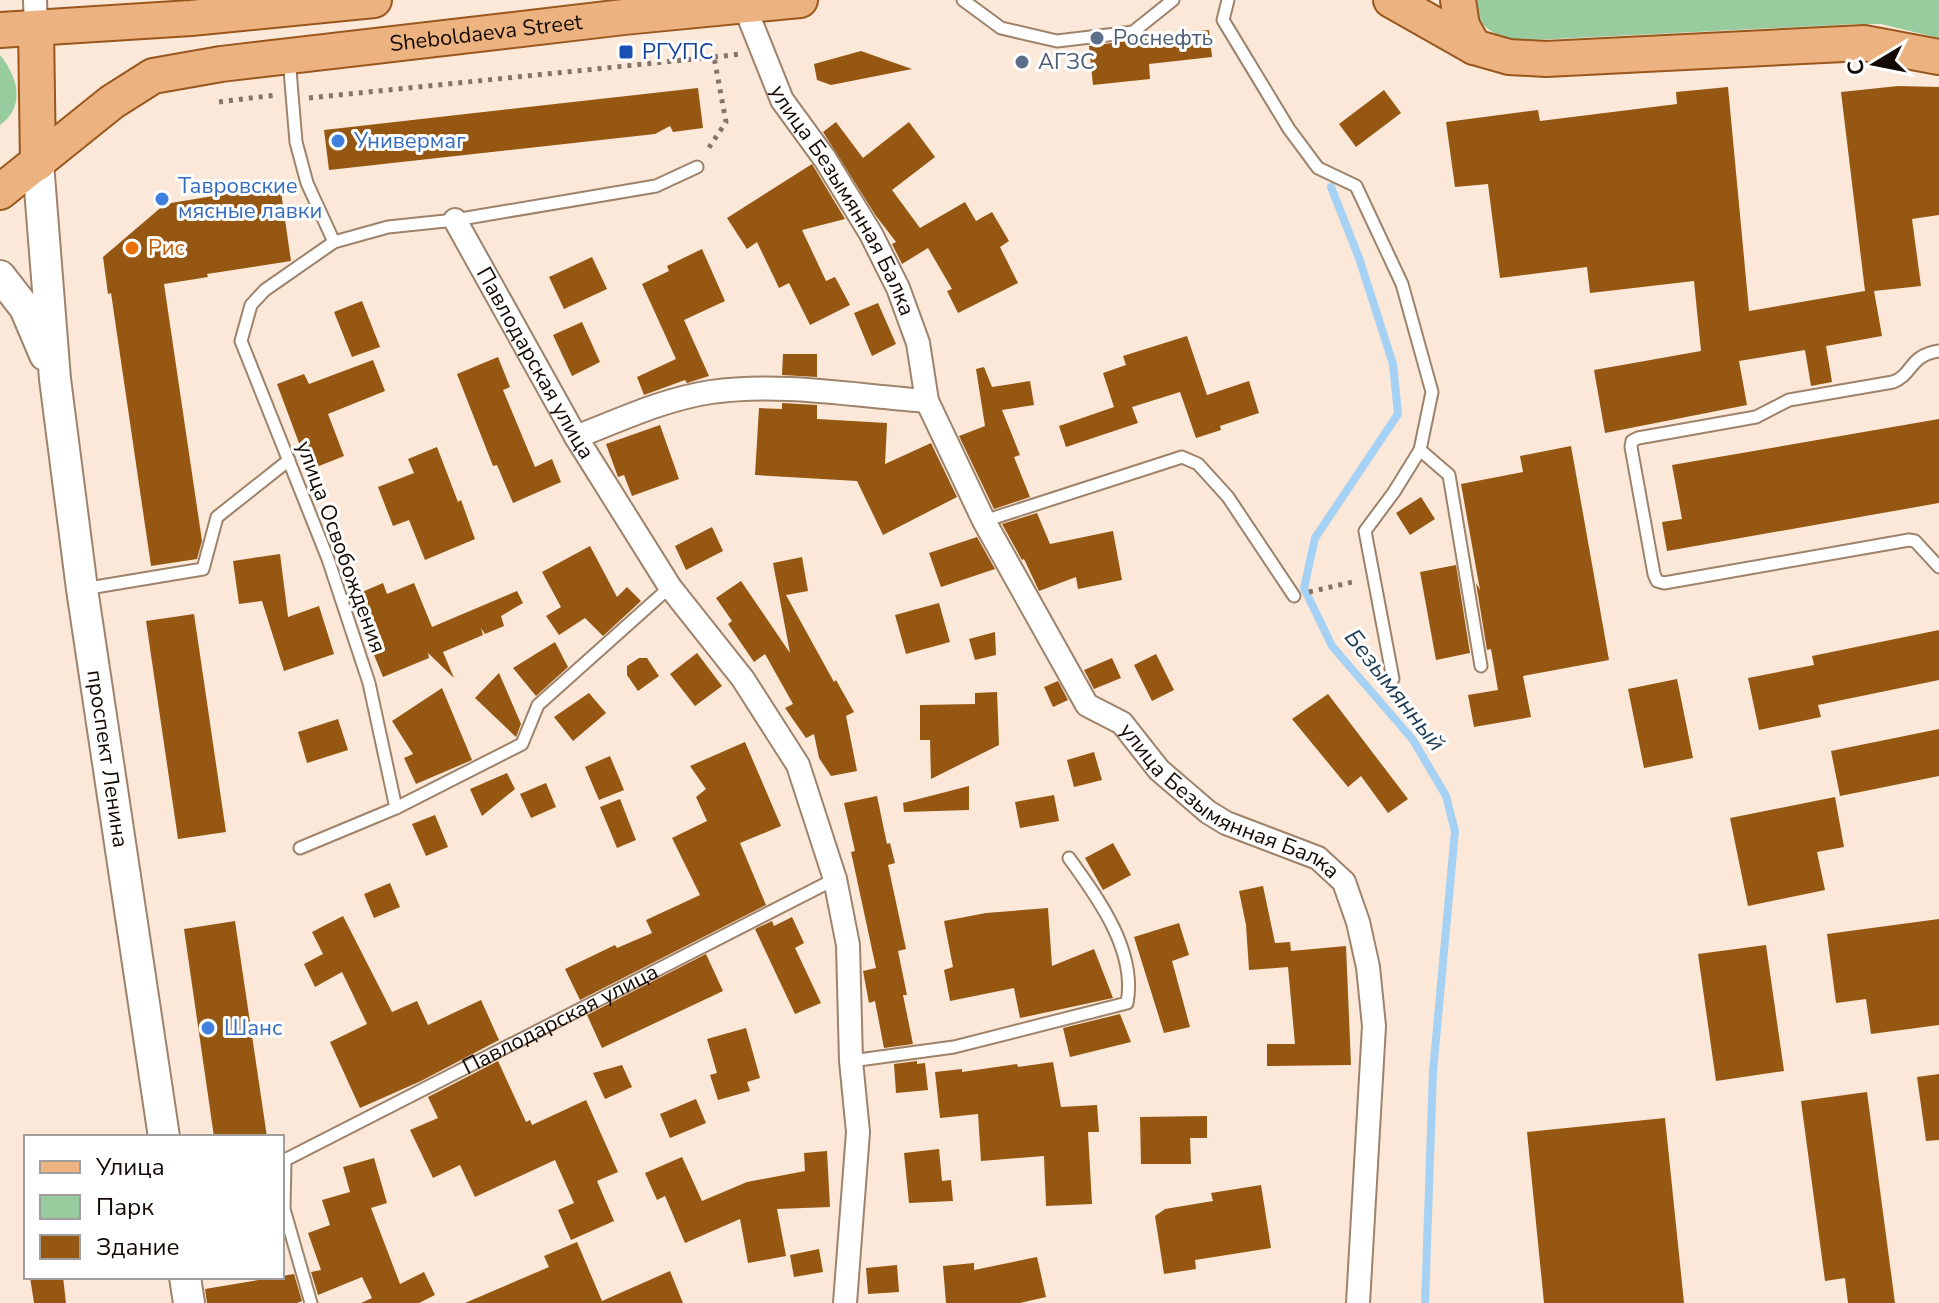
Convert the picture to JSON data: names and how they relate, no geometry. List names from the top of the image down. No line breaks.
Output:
{"streets":{"main road":["Sheboldaeva Street","проспект Ленина"],"street":["улица Безымянная Балка","Павлодарская улица"],"lane":["улица Освобождения"]},"crossings":[["Sheboldaeva Street","улица Безымянная Балка"],["Sheboldaeva Street","проспект Ленина"]],"water":["Безымянный"],"places":{"other":["Роснефть","АГЗС","Универмаг","Тавровские мясные лавки","Рис","Шанс"],"transit":["РГУПС"]},"legend":["Улица","Парк","Здание"],"north":"left"}
